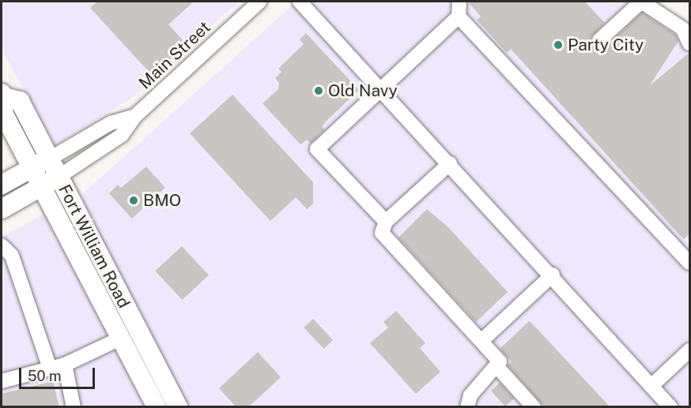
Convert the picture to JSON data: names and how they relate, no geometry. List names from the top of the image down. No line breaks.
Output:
{"streets":{"main road":["Fort William Road"],"street":["Main Street"]},"crossings":[["Main Street","Fort William Road"]],"places":["Party City","Old Navy","BMO"],"scale_bar":"50 m"}
